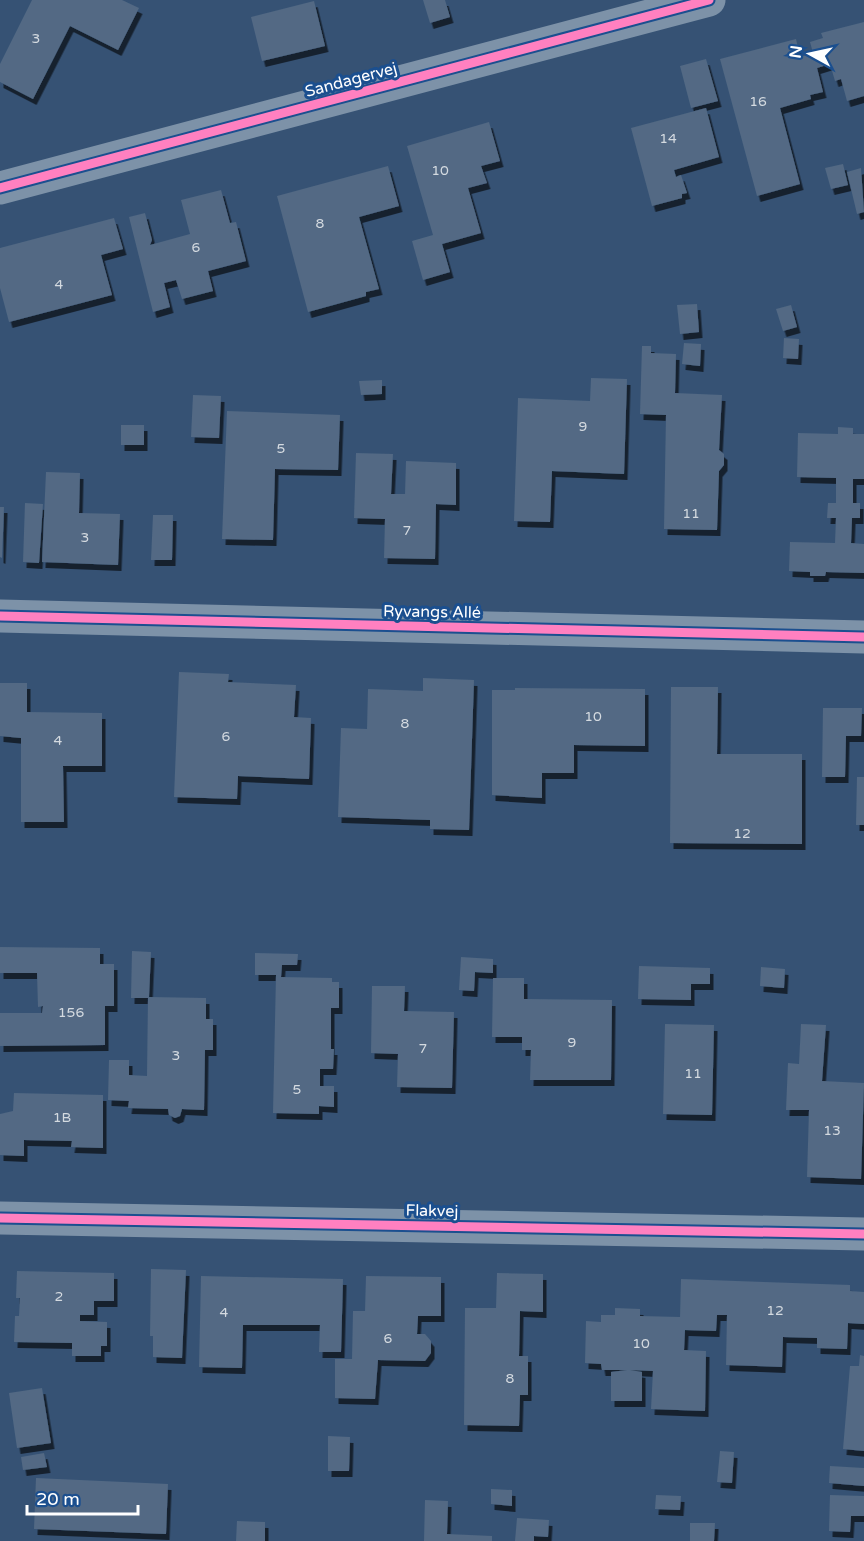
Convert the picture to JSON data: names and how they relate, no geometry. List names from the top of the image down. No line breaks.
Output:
{"streets":{"street":["Sandagervej","Ryvangs Allé","Flakvej"]},"house_numbers":["3","16","14","10","8","6","4","9","5","11","7","3","10","8","6","4","12","156","9","7","3","11","5","1B","13","2","12","4","6","10","8"],"scale_bar":"20 m","north":"left"}
